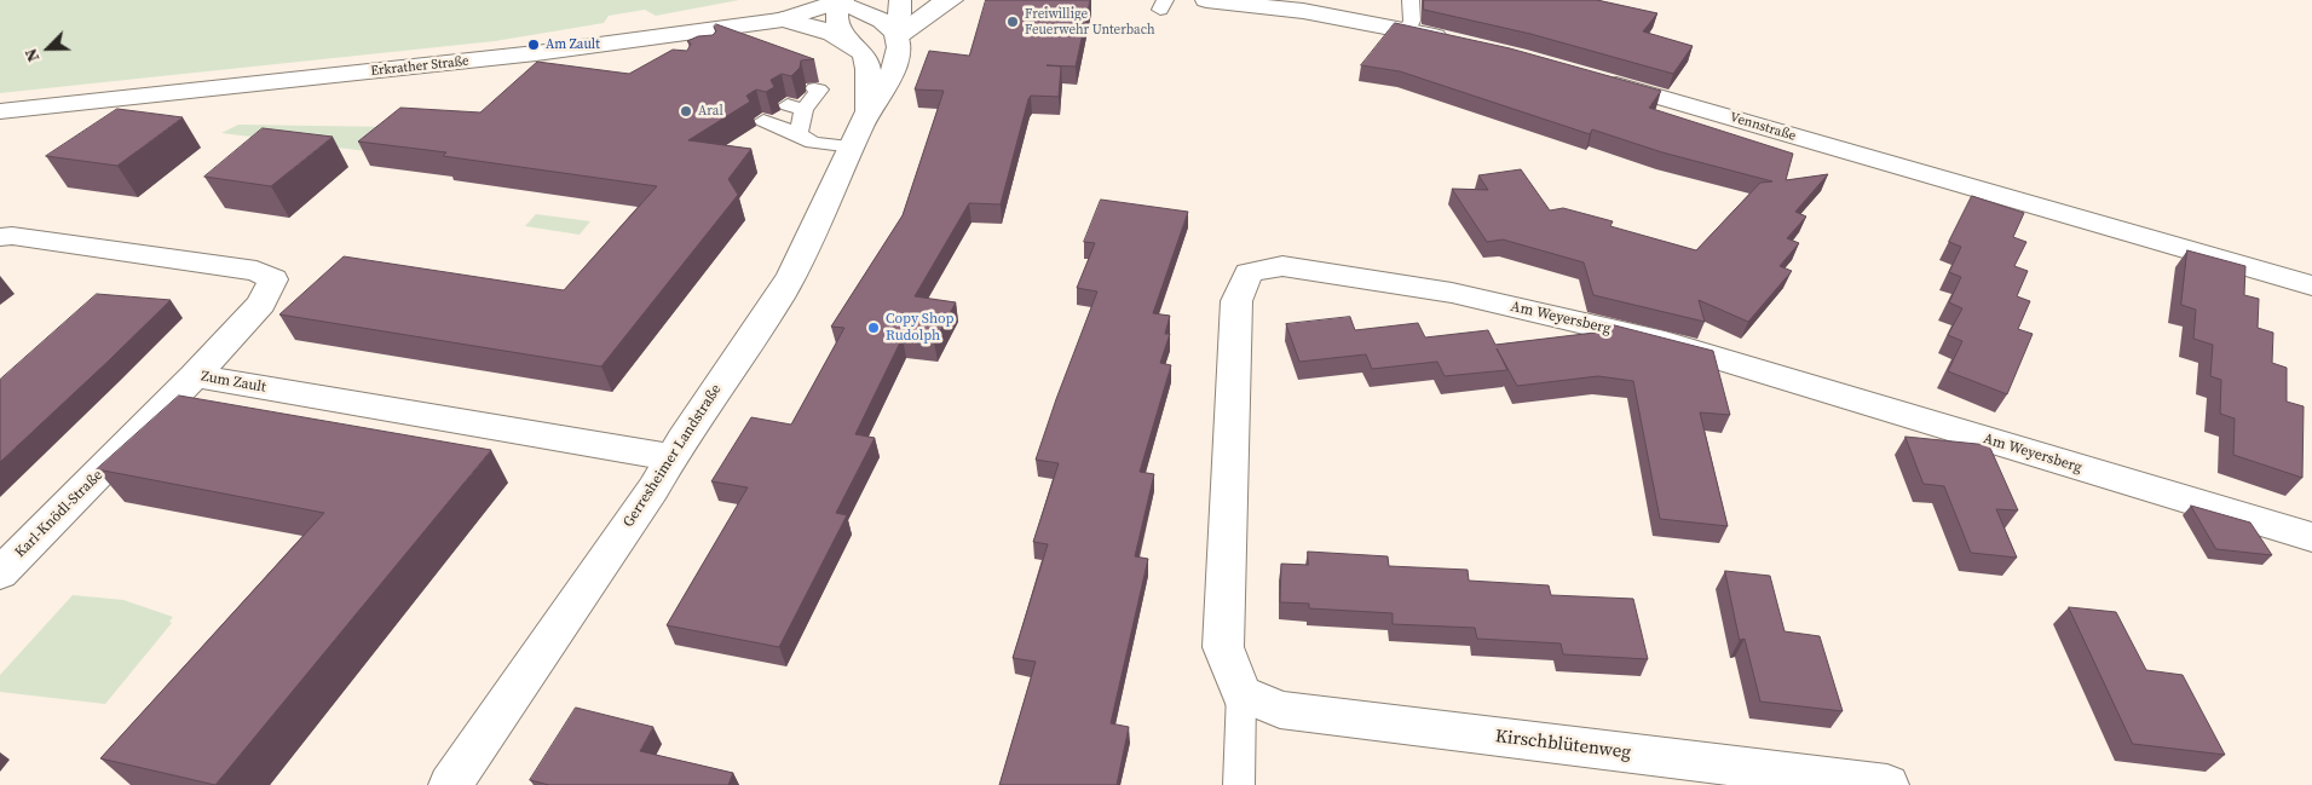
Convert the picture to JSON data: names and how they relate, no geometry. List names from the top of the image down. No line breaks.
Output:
{"streets":{"street":["Erkrather Straße","Vennstraße","Am Weyersberg","Zum Zault","Gerresheimer Landstraße","Karl-Knödl-Straße","Kirschblütenweg"]},"crossings":[["Erkrather Straße","Gerresheimer Landstraße"],["Am Weyersberg","Kirschblütenweg"],["Zum Zault","Gerresheimer Landstraße"],["Zum Zault","Karl-Knödl-Straße"]],"places":["Freiwillige Feuerwehr Unterbach","Am Zault","Aral","Copy Shop Rudolph"],"north":"bottom left"}
